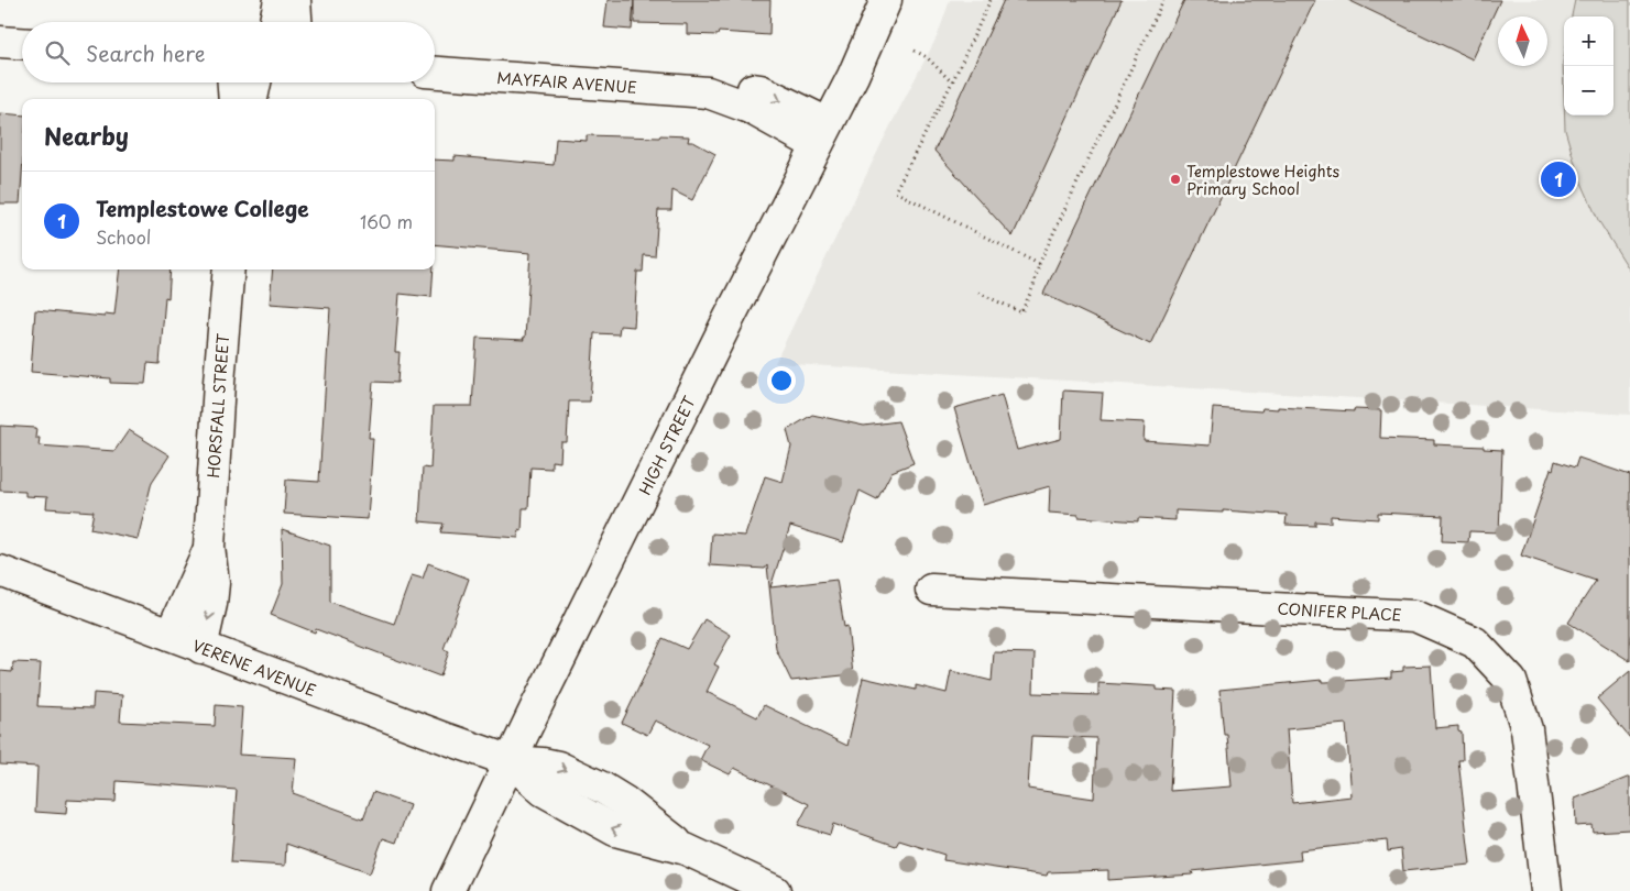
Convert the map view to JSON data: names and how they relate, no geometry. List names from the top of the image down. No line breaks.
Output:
{"streets":{"street":["MAYFAIR AVENUE","HORSFALL STREET","HIGH STREET","CONIFER PLACE","VERENE AVENUE"]},"crossings":[["MAYFAIR AVENUE","HIGH STREET"],["HORSFALL STREET","VERENE AVENUE"],["HIGH STREET","VERENE AVENUE"]],"places":["Templestowe Heights Primary School"],"north":"top","page":{"map_buttons":["+","−"],"search":"Search here","heading":"Nearby","pins":"1","list":[{"mark":"1","name":"Templestowe College","note":"School","value":"160 m"}]}}
